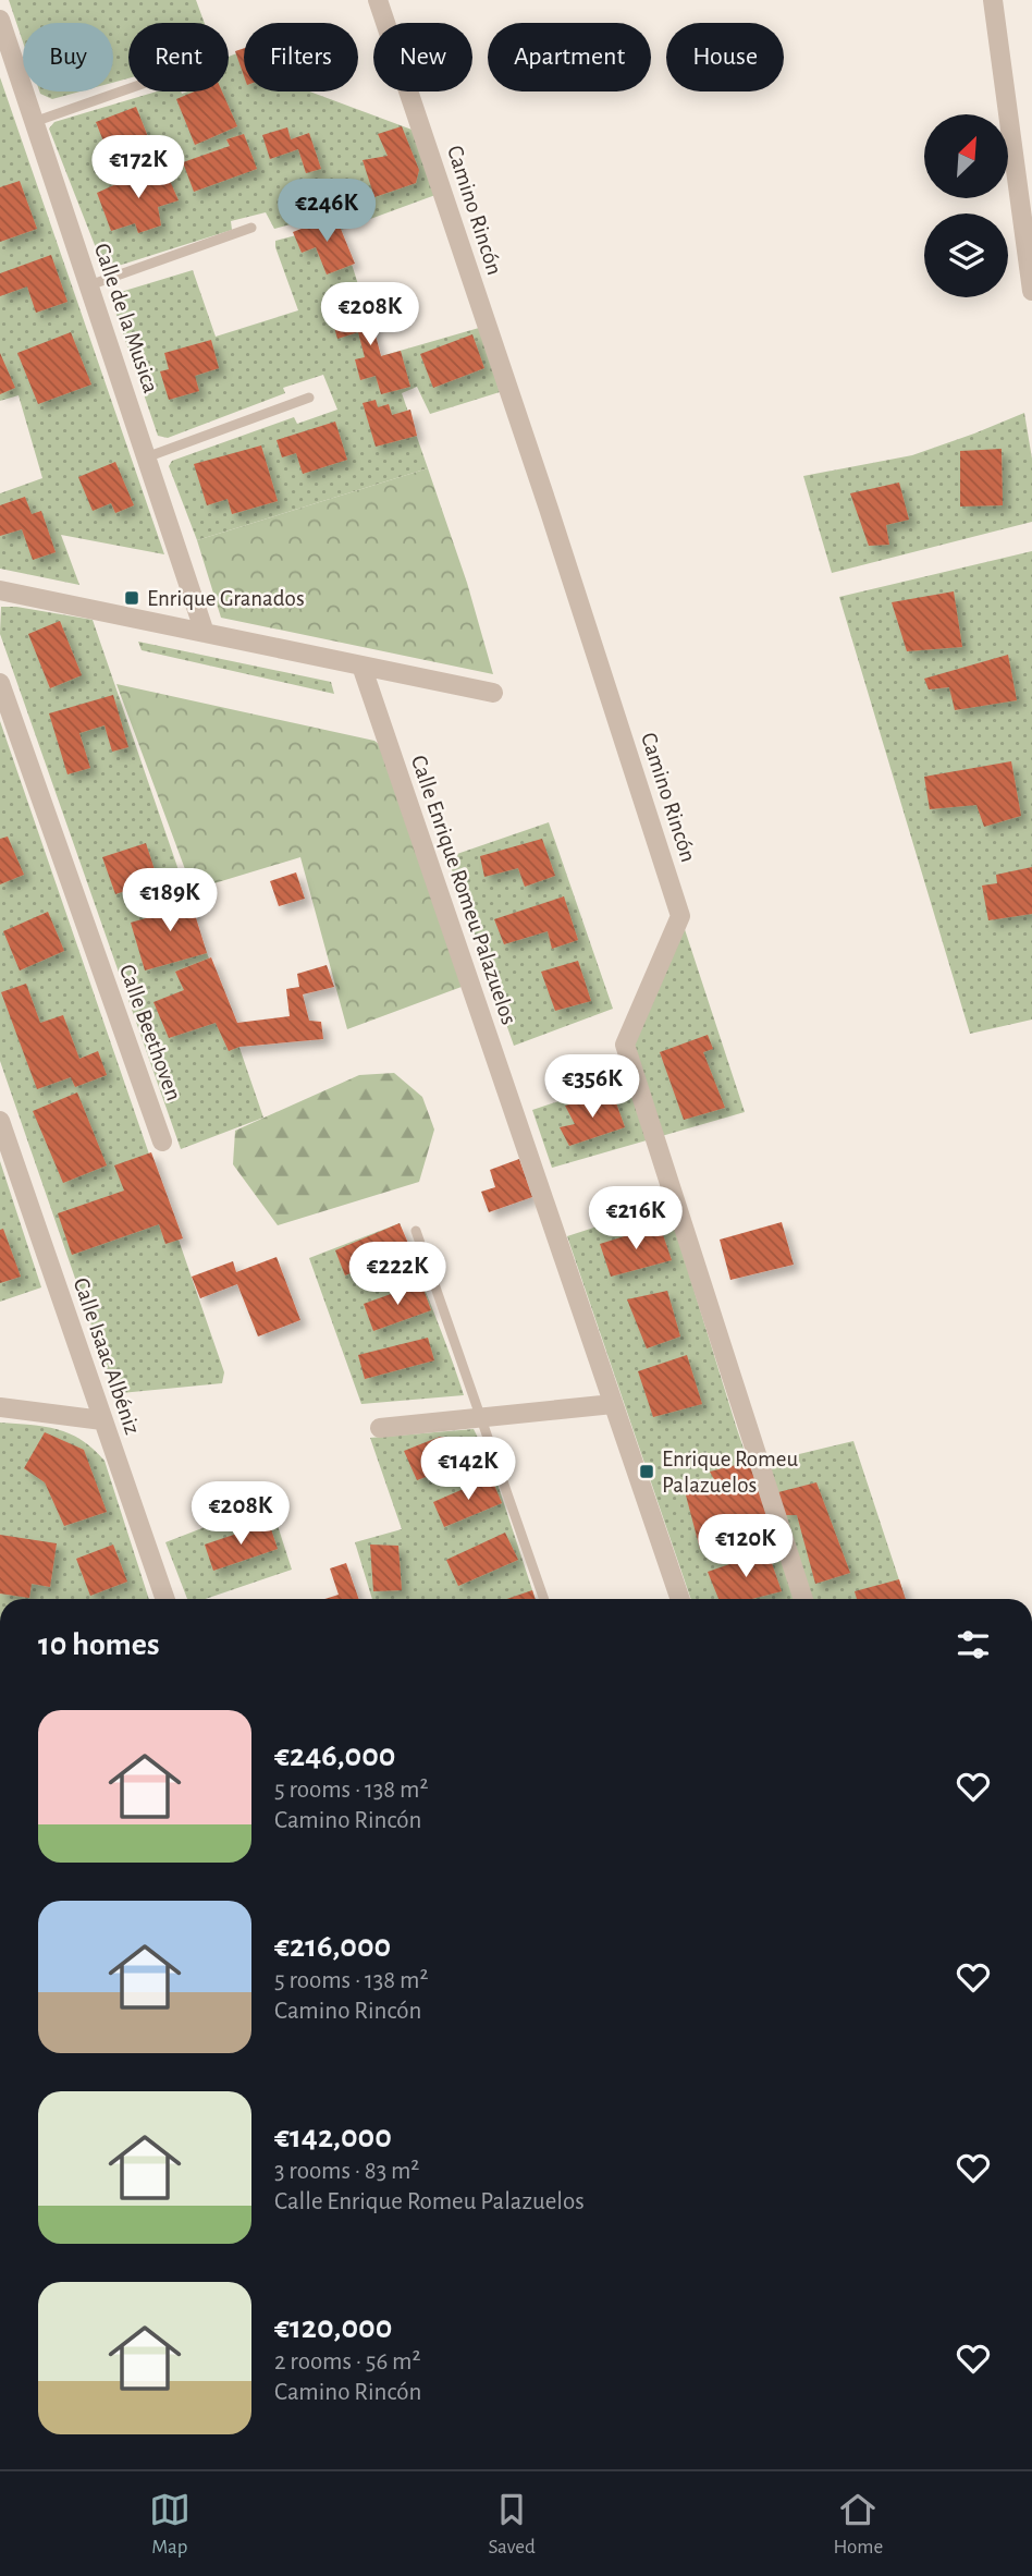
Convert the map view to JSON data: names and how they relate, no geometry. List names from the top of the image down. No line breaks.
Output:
{"streets":{"street":["Camino Rincón","Calle de la Musica","Calle Enrique Romeu Palazuelos","Calle Beethoven","Calle Isaac Albéniz"]},"places":{"transit":["Enrique Granados","Enrique Romeu Palazuelos"]},"north":"top right","page":{"chip":["Buy","Rent","Filters","New","Apartment","House"],"price":["€172K","€246K","€208K","€189K","€356K","€216K","€222K","€142K","€208K","€120K"],"heading":"10 homes","list":[{"name":"€246,000","note":"5 rooms · 138 m² · Camino Rincón"},{"name":"€216,000","note":"5 rooms · 138 m² · Camino Rincón"},{"name":"€142,000","note":"3 rooms · 83 m² · Calle Enrique Romeu Palazuelos"},{"name":"€120,000","note":"2 rooms · 56 m² · Camino Rincón"}],"tabs":["Map","Saved","Home"]}}
